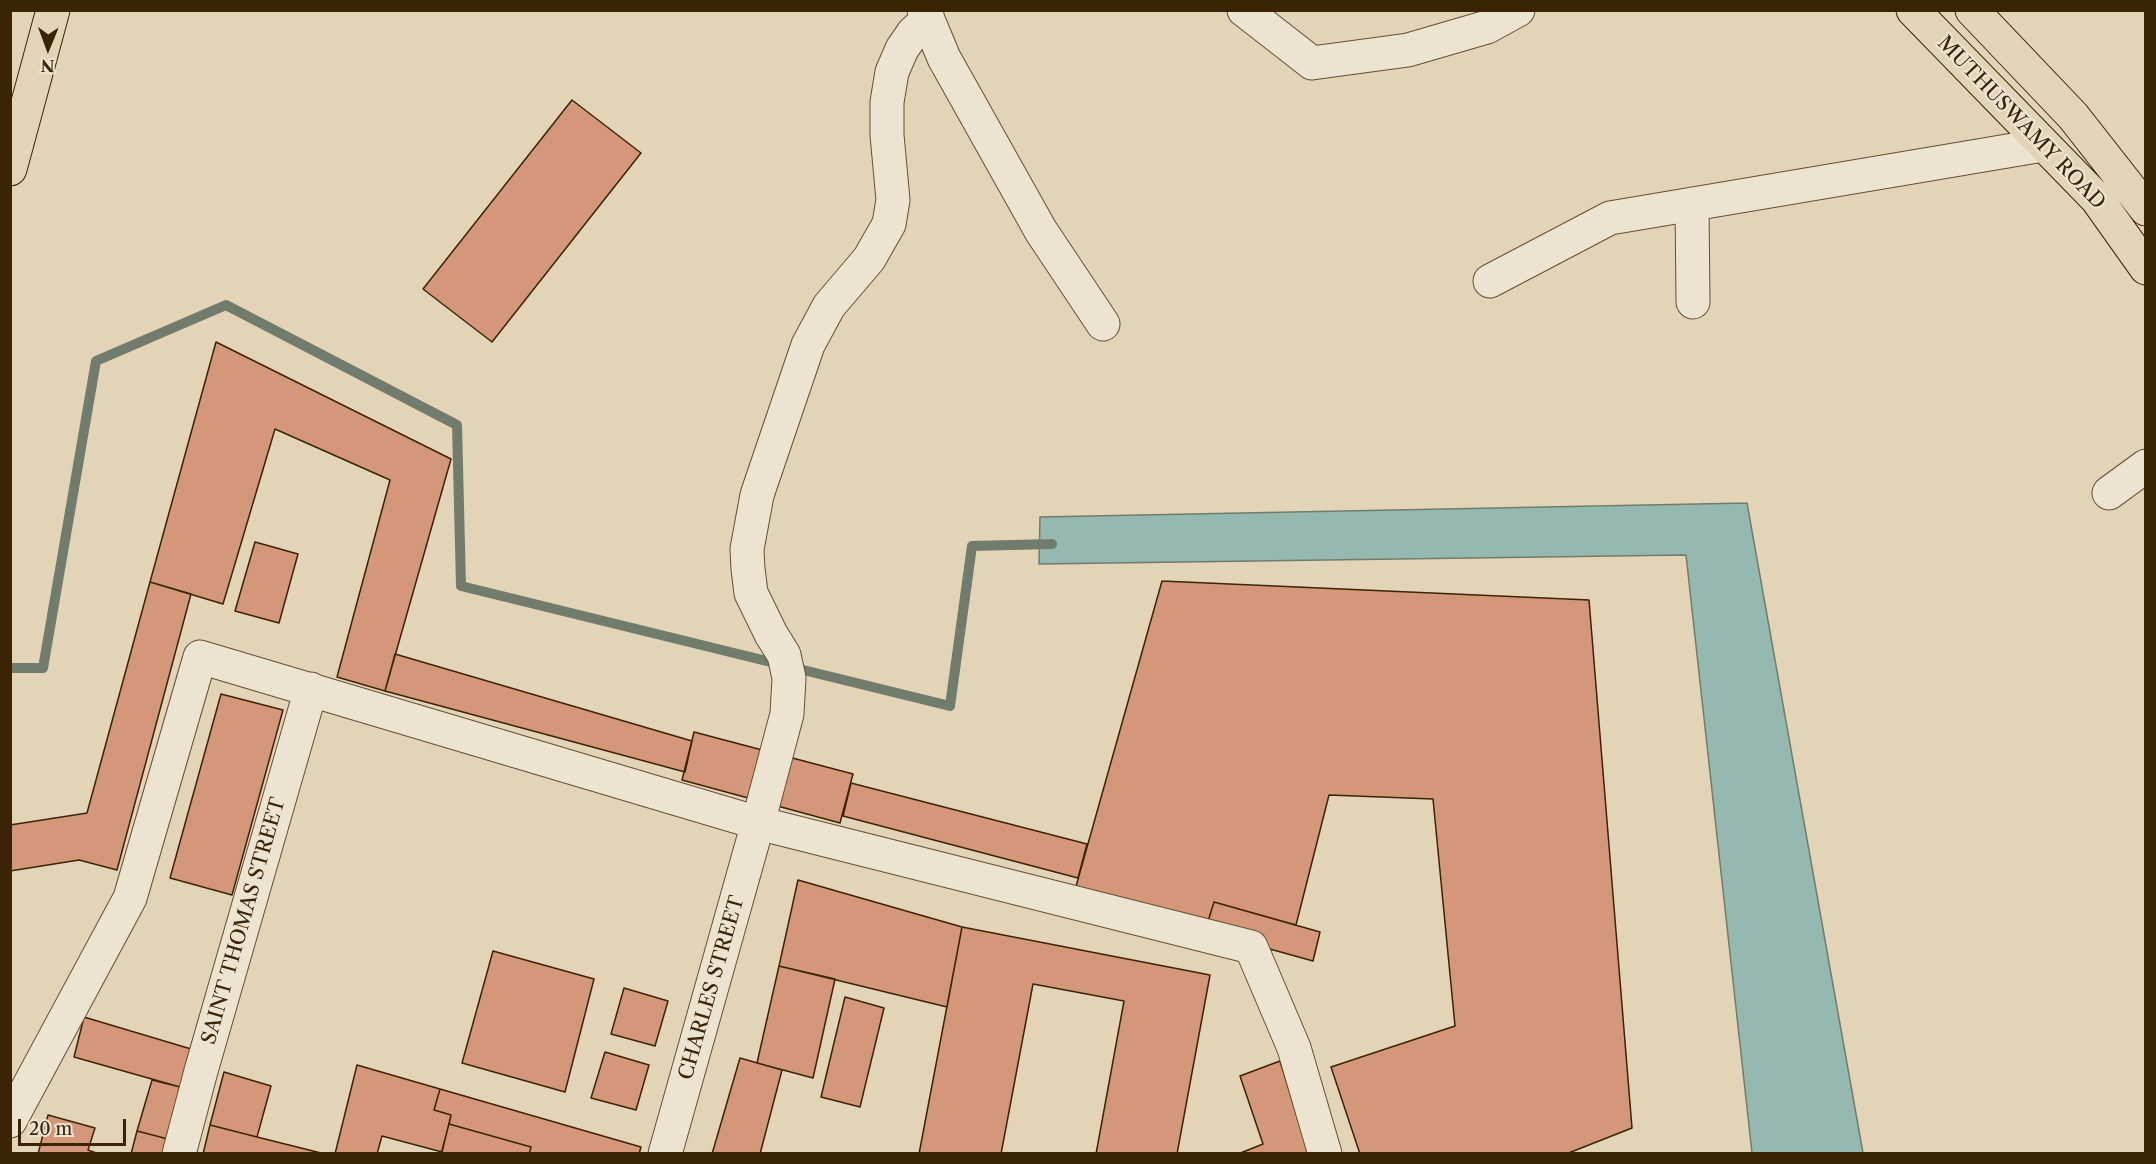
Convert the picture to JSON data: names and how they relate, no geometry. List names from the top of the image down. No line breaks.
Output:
{"streets":{"main road":["MUTHUSWAMY ROAD"],"street":["SAINT THOMAS STREET","CHARLES STREET"]},"scale_bar":"20 m","north":"bottom"}
